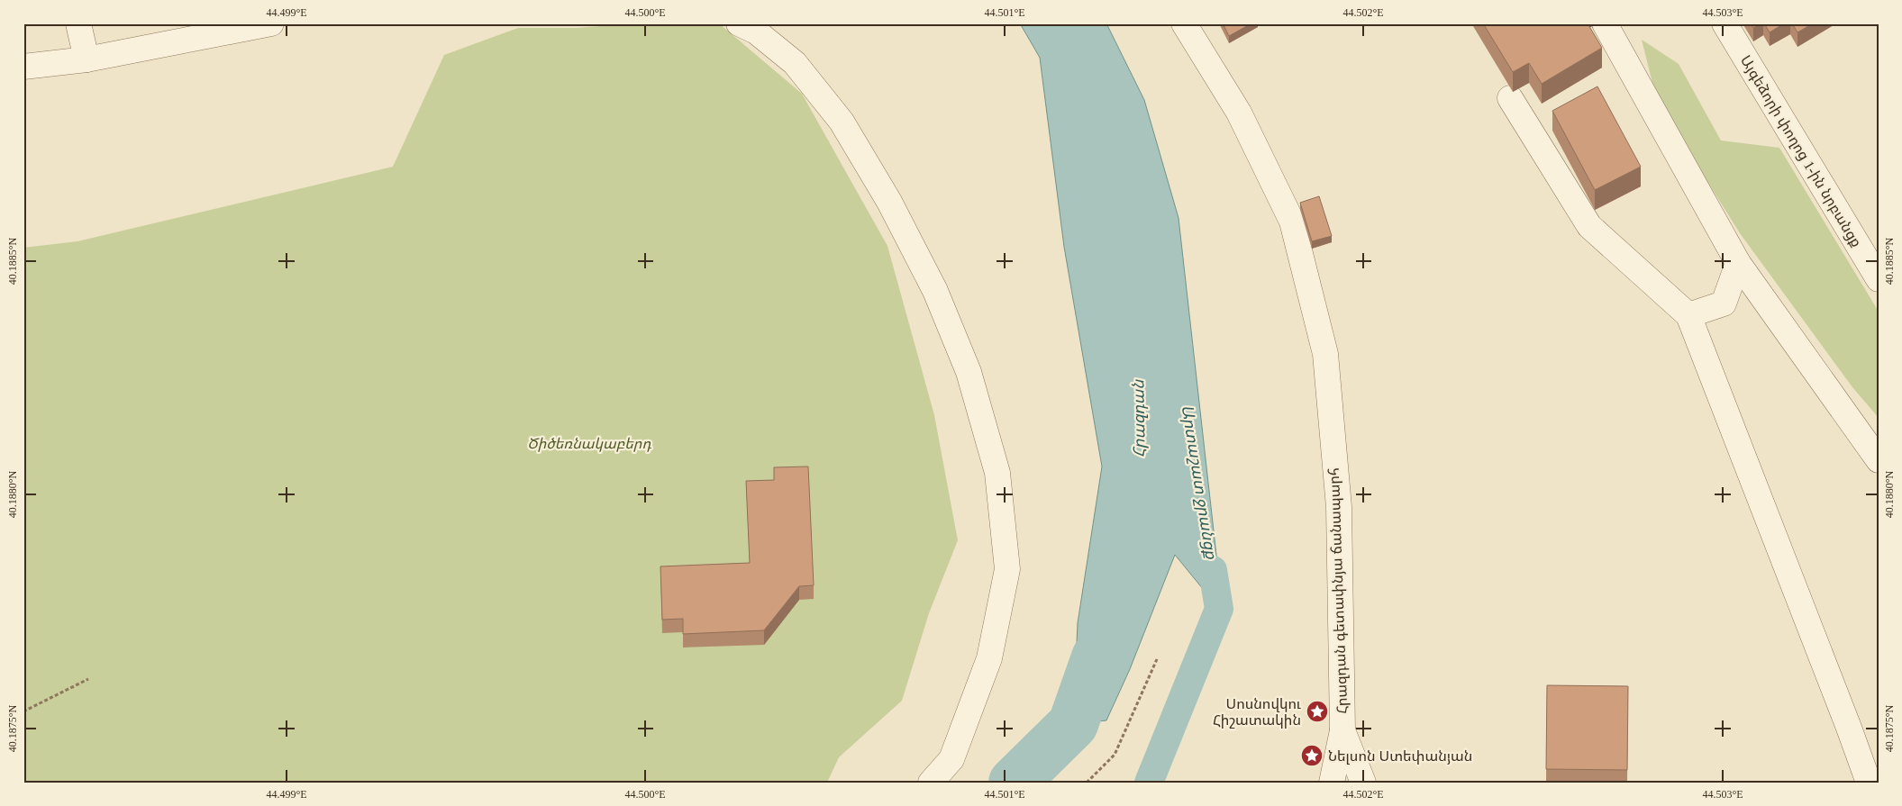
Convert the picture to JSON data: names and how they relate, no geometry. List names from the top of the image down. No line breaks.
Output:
{"streets":{"street":["Այգեձորի փողոց 1-ին նրբանցք","Հրազդան գետափնյա ճանապարհ"]},"water":["Հրազդան","Արտաշատ ջրանցք"],"parks":["Ծիծեռնակաբերդ"],"places":{"place":["Սոսնովկու Հիշատակին","Նելսոն Ստեփանյան"]},"coordinates":["44.499°E","44.500°E","44.501°E","44.502°E","44.503°E","40.1885°N","40.1880°N","40.1875°N"]}
